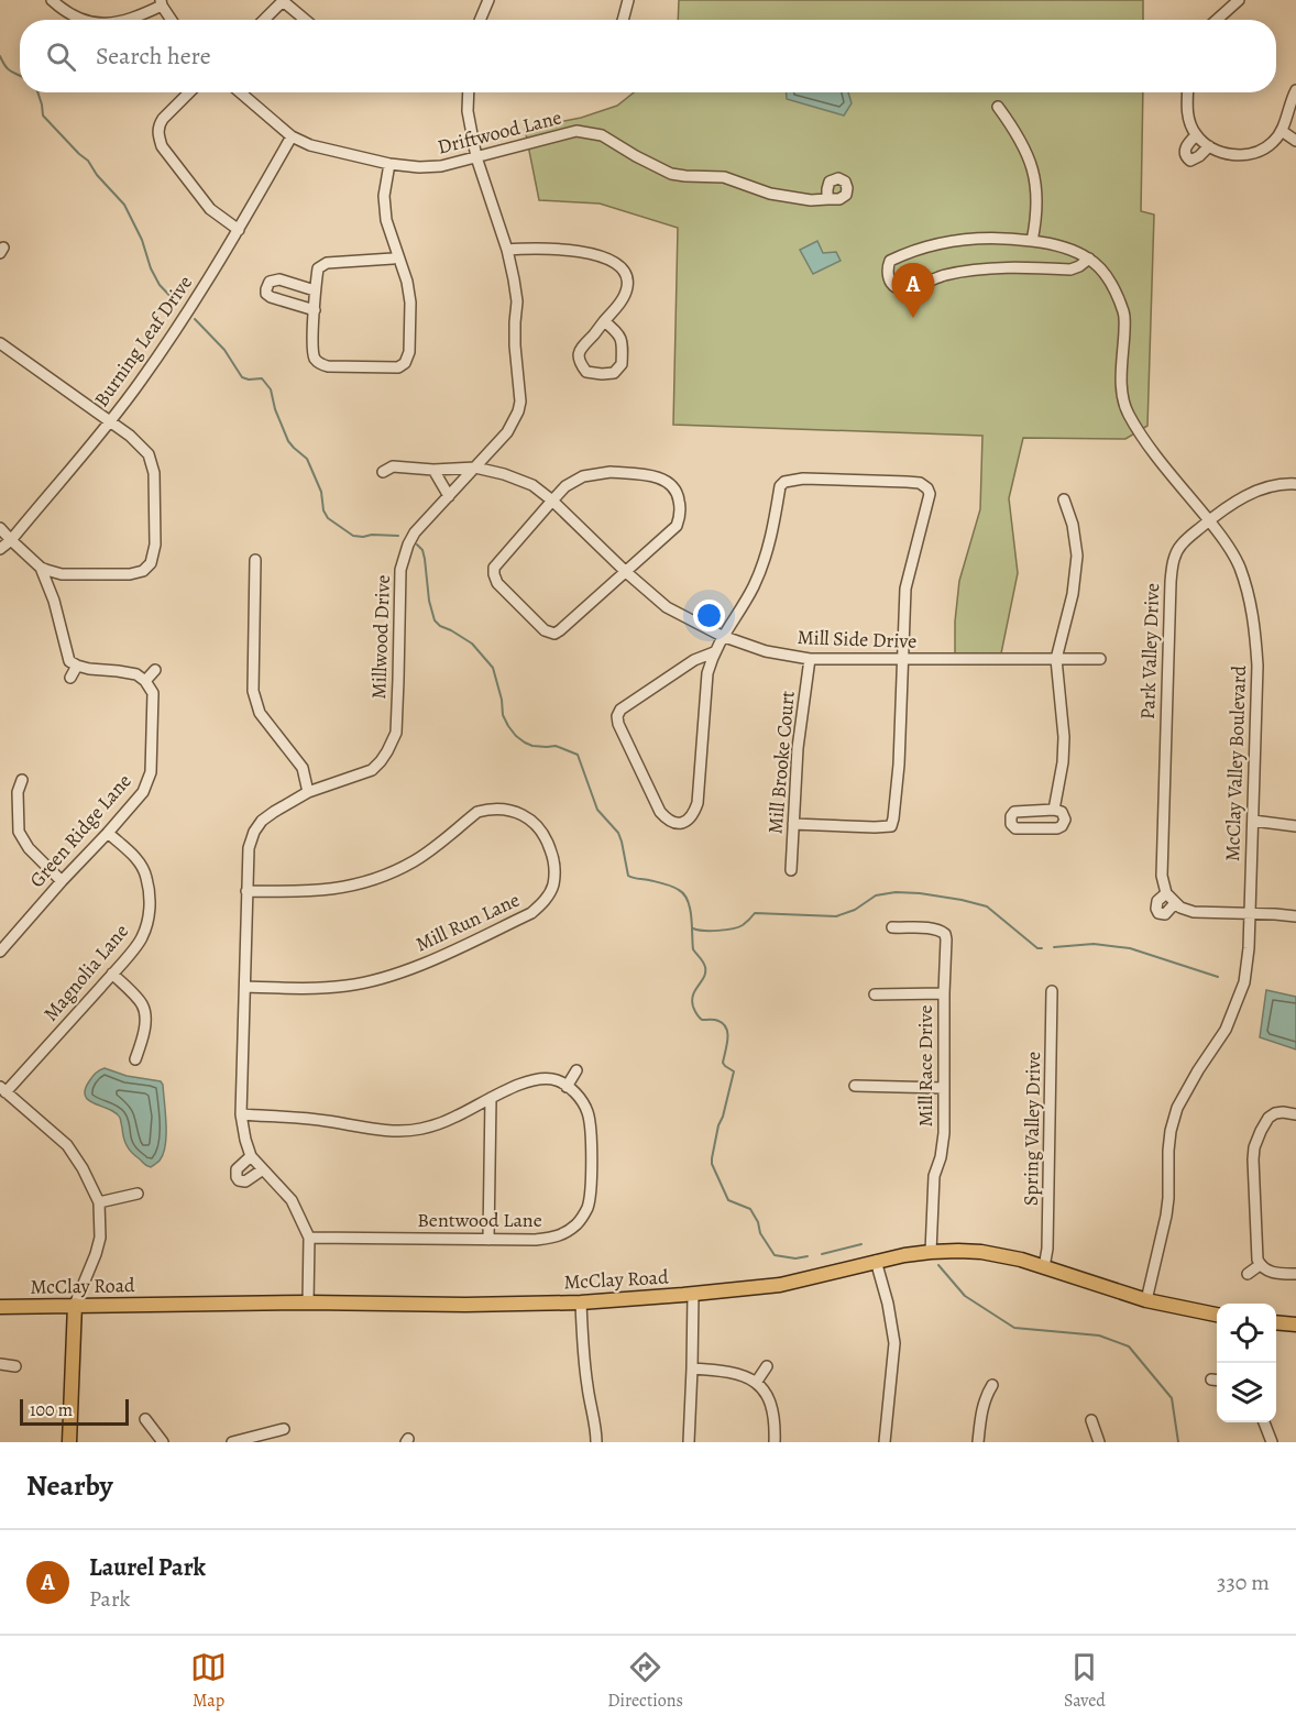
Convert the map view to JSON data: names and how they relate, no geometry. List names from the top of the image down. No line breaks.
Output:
{"streets":{"main road":["McClay Road"],"street":["Driftwood Lane","Burning Leaf Drive","Millwood Drive","Mill Side Drive","Park Valley Drive","Mill Brooke Court","McClay Valley Boulevard","Green Ridge Lane","Mill Run Lane","Magnolia Lane","Mill Race Drive","Spring Valley Drive","Bentwood Lane"]},"crossings":[["Driftwood Lane","Burning Leaf Drive"],["Driftwood Lane","Millwood Drive"],["Millwood Drive","Mill Side Drive"],["Millwood Drive","Mill Run Lane"],["Mill Side Drive","Mill Brooke Court"],["Park Valley Drive","McClay Valley Boulevard"],["McClay Valley Boulevard","McClay Road"],["Green Ridge Lane","Magnolia Lane"],["Mill Race Drive","McClay Road"],["Spring Valley Drive","McClay Road"]],"scale_bar":"100 m","page":{"search":"Search here","pins":"A","scale":"100 m","heading":"Nearby","list":[{"mark":"A","name":"Laurel Park","note":"Park","value":"330 m"}],"nav":["Map","Directions","Saved"]}}
